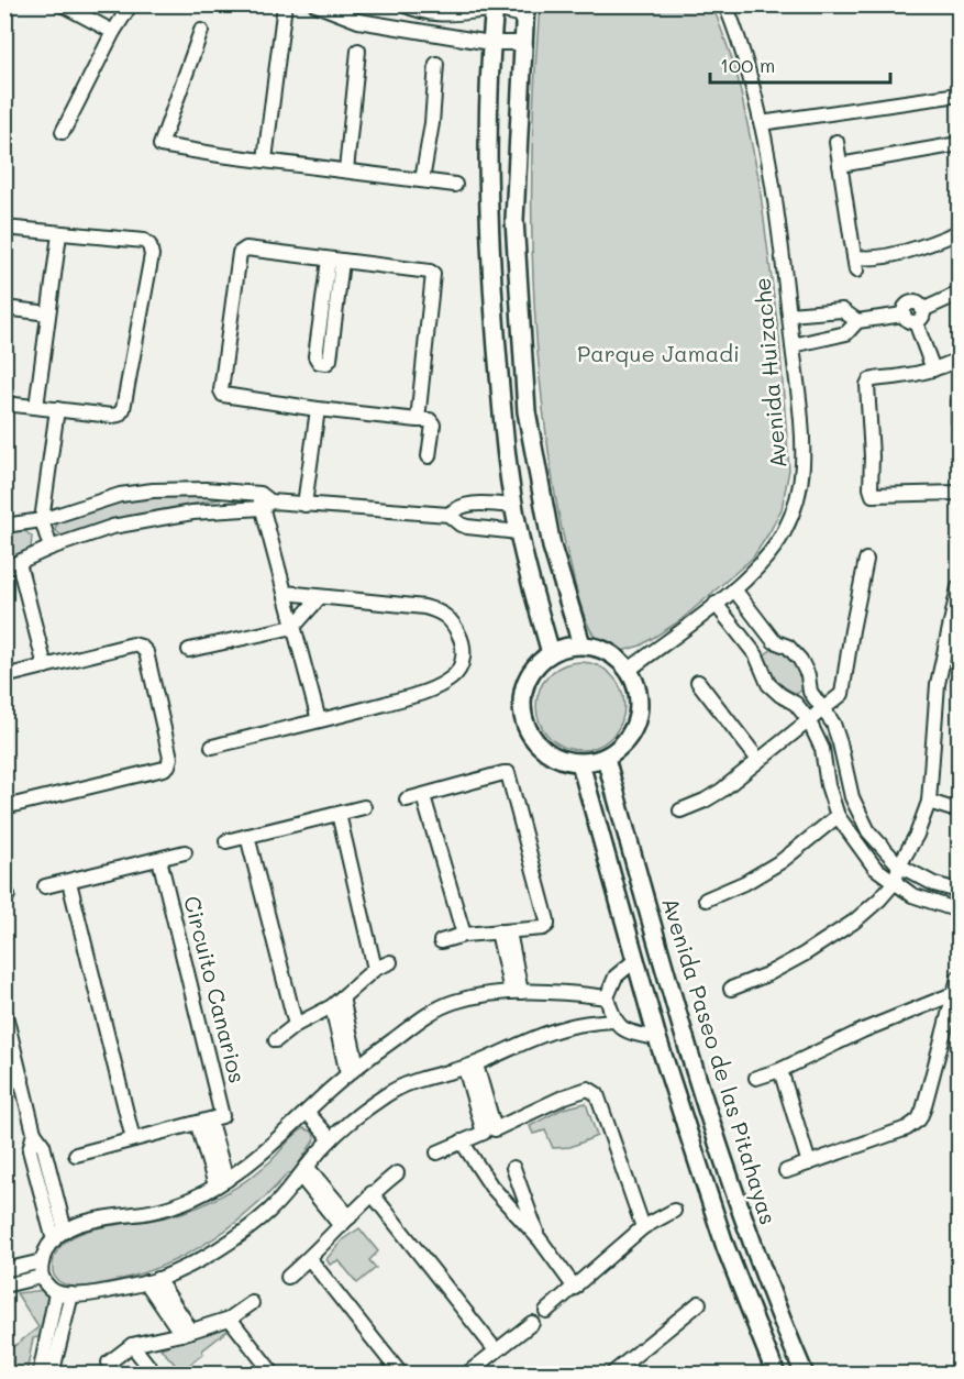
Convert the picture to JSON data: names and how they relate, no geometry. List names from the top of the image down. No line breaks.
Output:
{"streets":{"street":["Avenida Huizache","Circuito Canarios","Avenida Paseo de las Pitahayas"]},"crossings":[["Avenida Huizache","Avenida Paseo de las Pitahayas"]],"parks":["Parque Jamadi"],"scale_bar":"100 m"}
